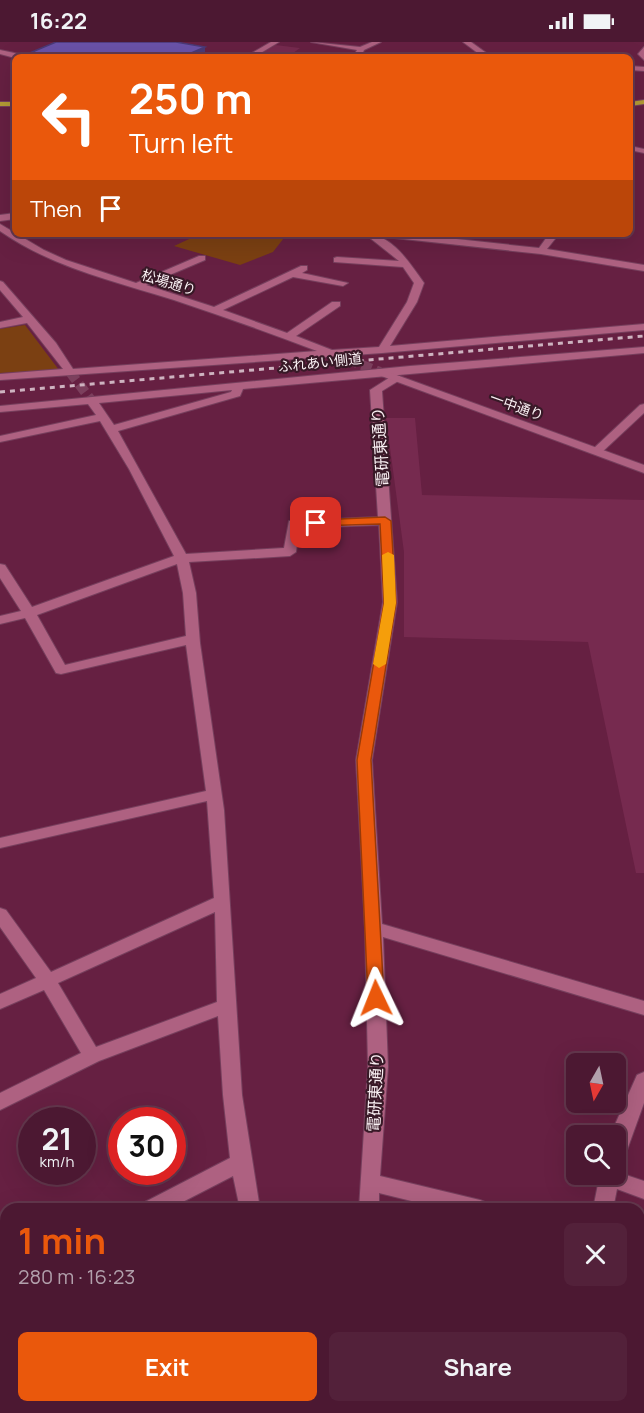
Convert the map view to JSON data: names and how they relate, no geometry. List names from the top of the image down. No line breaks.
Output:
{"streets":{"street":["松場通り","ふれあい側道","一中通り","電研東通り"]},"crossings":[["松場通り","ふれあい側道"],["ふれあい側道","一中通り"],["一中通り","電研東通り"]],"north":"bottom","page":{"status":"16:22","turn":["250 m","Turn left"],"then":"Then","speed":"21 km/h","limit":"30","heading":["1 min","280 m · 16:23"],"buttons":["Exit","Share"]}}
